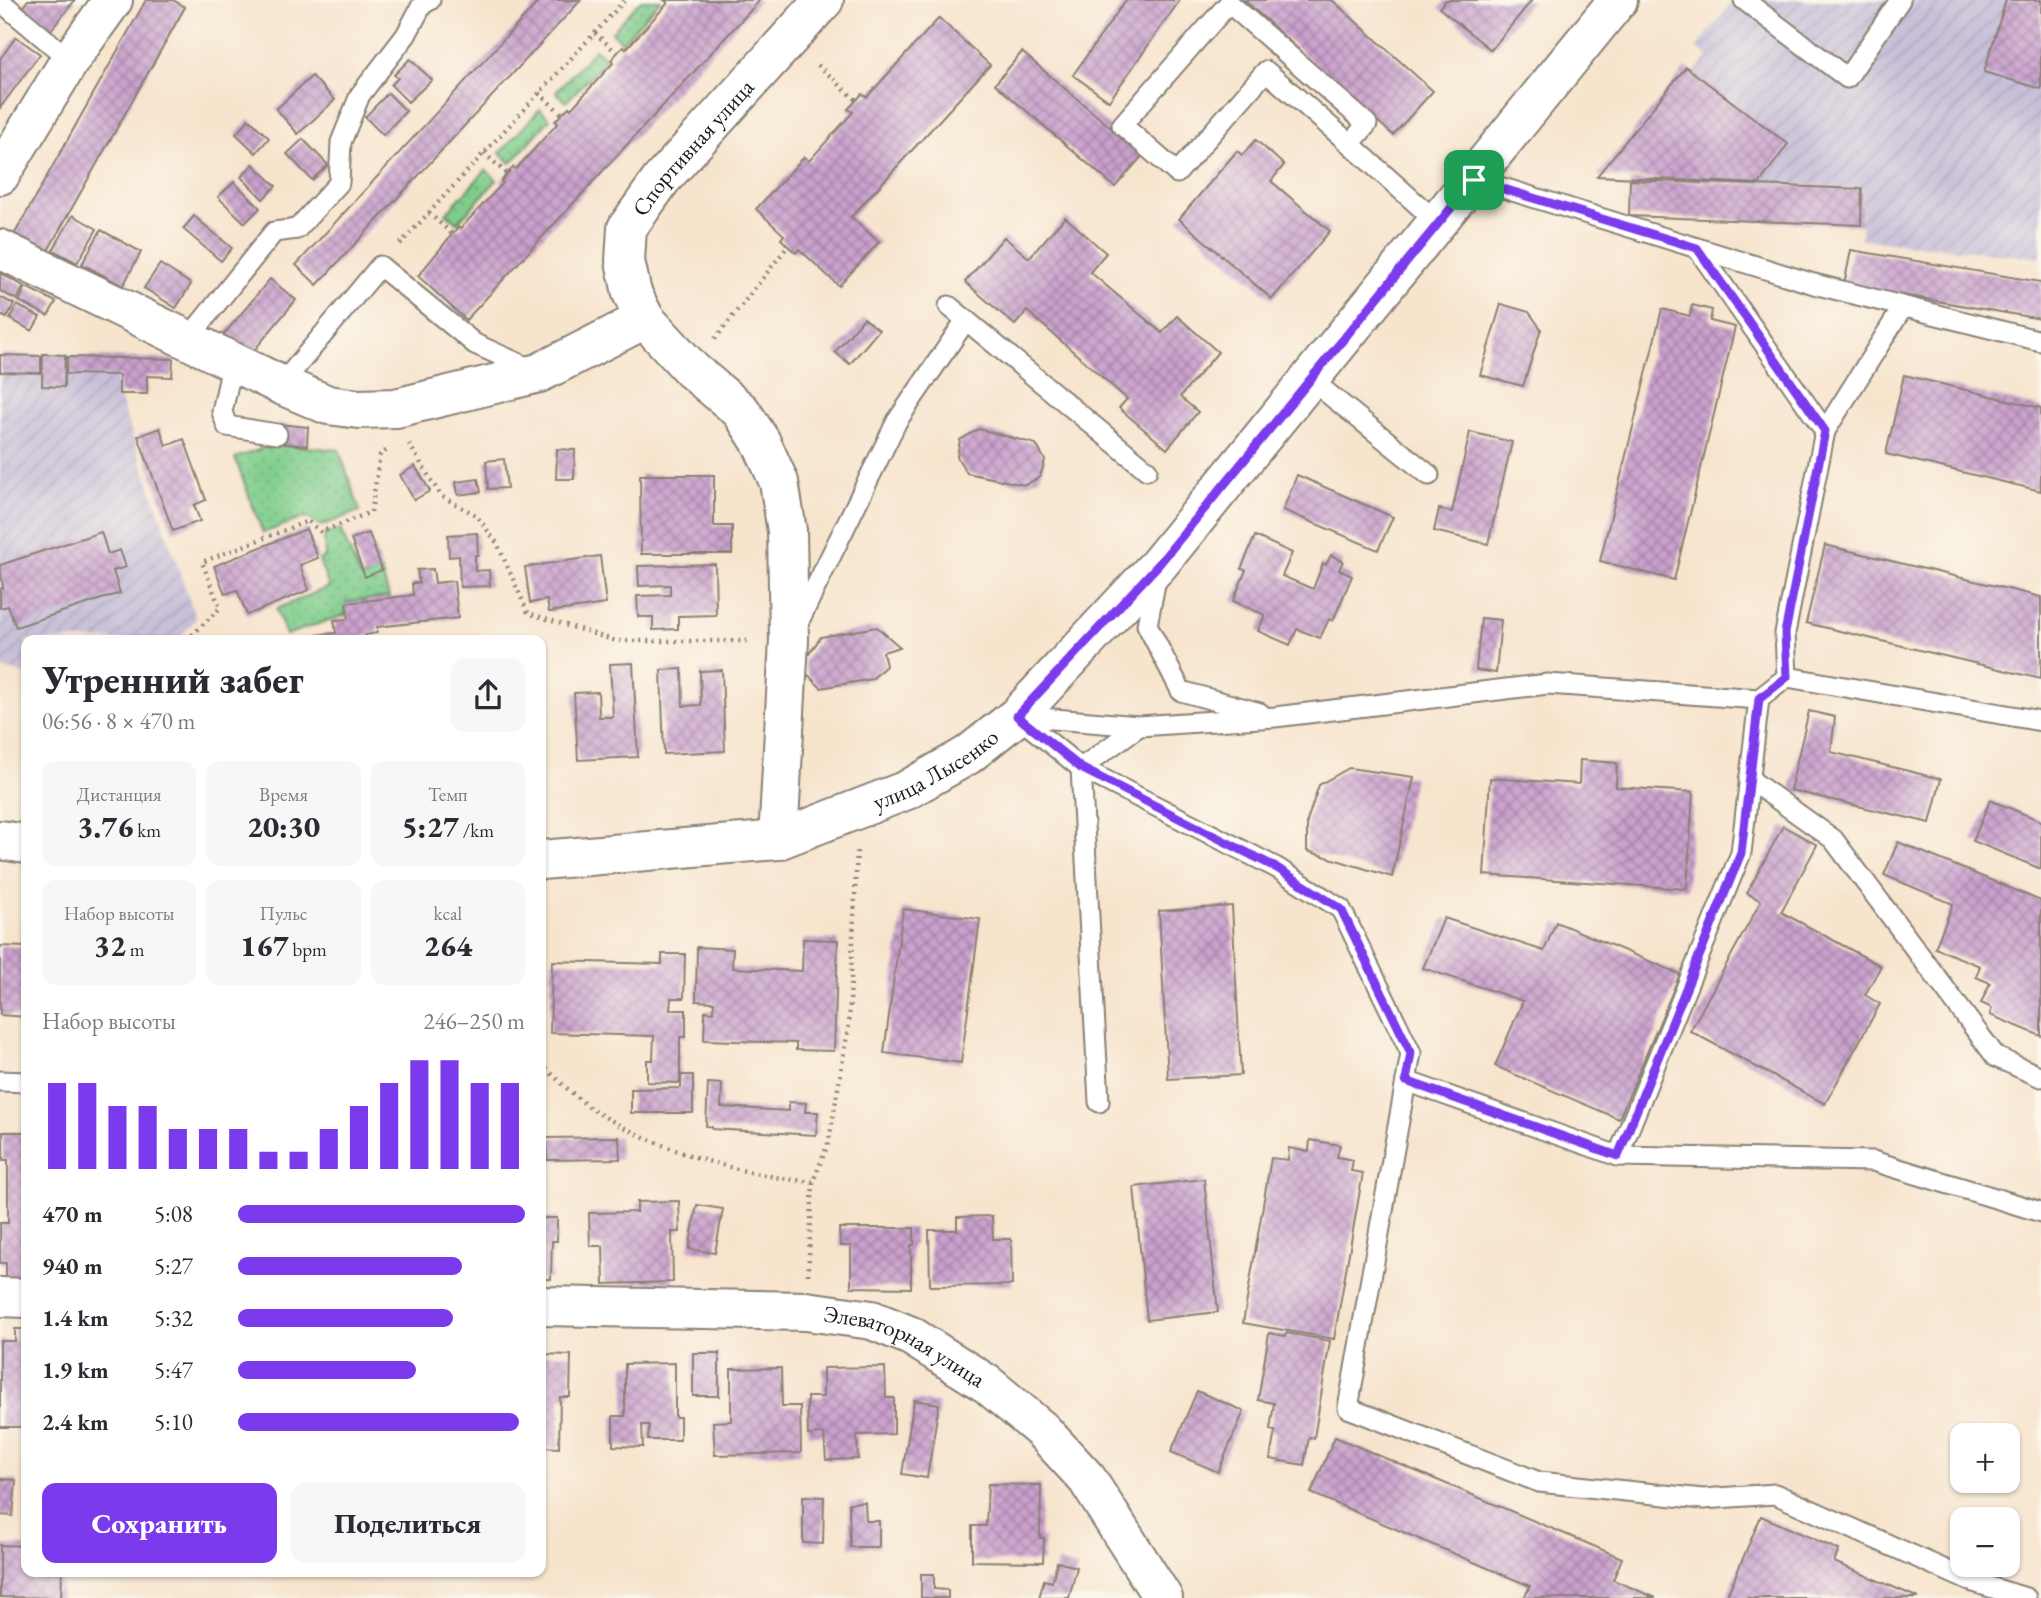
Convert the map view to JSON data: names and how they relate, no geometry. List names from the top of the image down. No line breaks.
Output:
{"streets":{"street":["Спортивная улица","улица Лысенко","Элеваторная улица"]},"page":{"heading":["Утренний забег","06:56 · 8 × 470 m"],"stats":[["Дистанция","3.76 km"],["Время","20:30"],["Темп","5:27 /km"],["Набор высоты","32 m"],["Пульс","167 bpm"],["kcal","264"]],"chart":["Набор высоты","246–250 m"],"list":[{"name":"470 m","note":"5:08"},{"name":"940 m","note":"5:27"},{"name":"1.4 km","note":"5:32"},{"name":"1.9 km","note":"5:47"},{"name":"2.4 km","note":"5:10"}],"map_buttons":["+","−"],"buttons":["Сохранить","Поделиться"]}}
